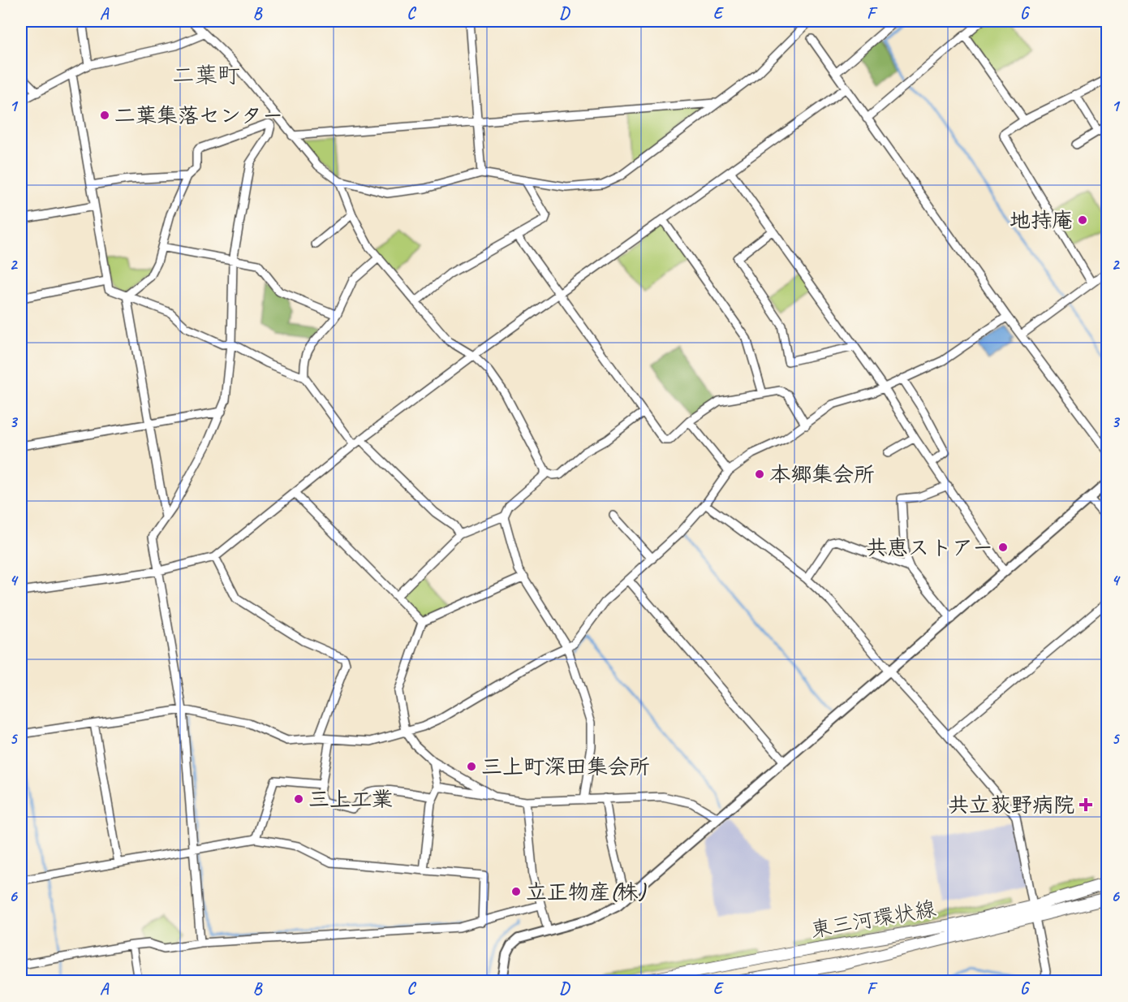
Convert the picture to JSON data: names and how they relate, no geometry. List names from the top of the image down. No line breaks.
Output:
{"streets":{"main road":["東三河環状線"]},"districts":["二葉町"],"places":{"other":["二葉集落センター","地持庵","本郷集会所","共恵ストアー","三上町深田集会所","三上工業","立正物産(株)"],"health":["共立荻野病院"]},"grid":{"columns":["A","B","C","D","E","F","G"],"rows":["1","2","3","4","5","6"]}}
